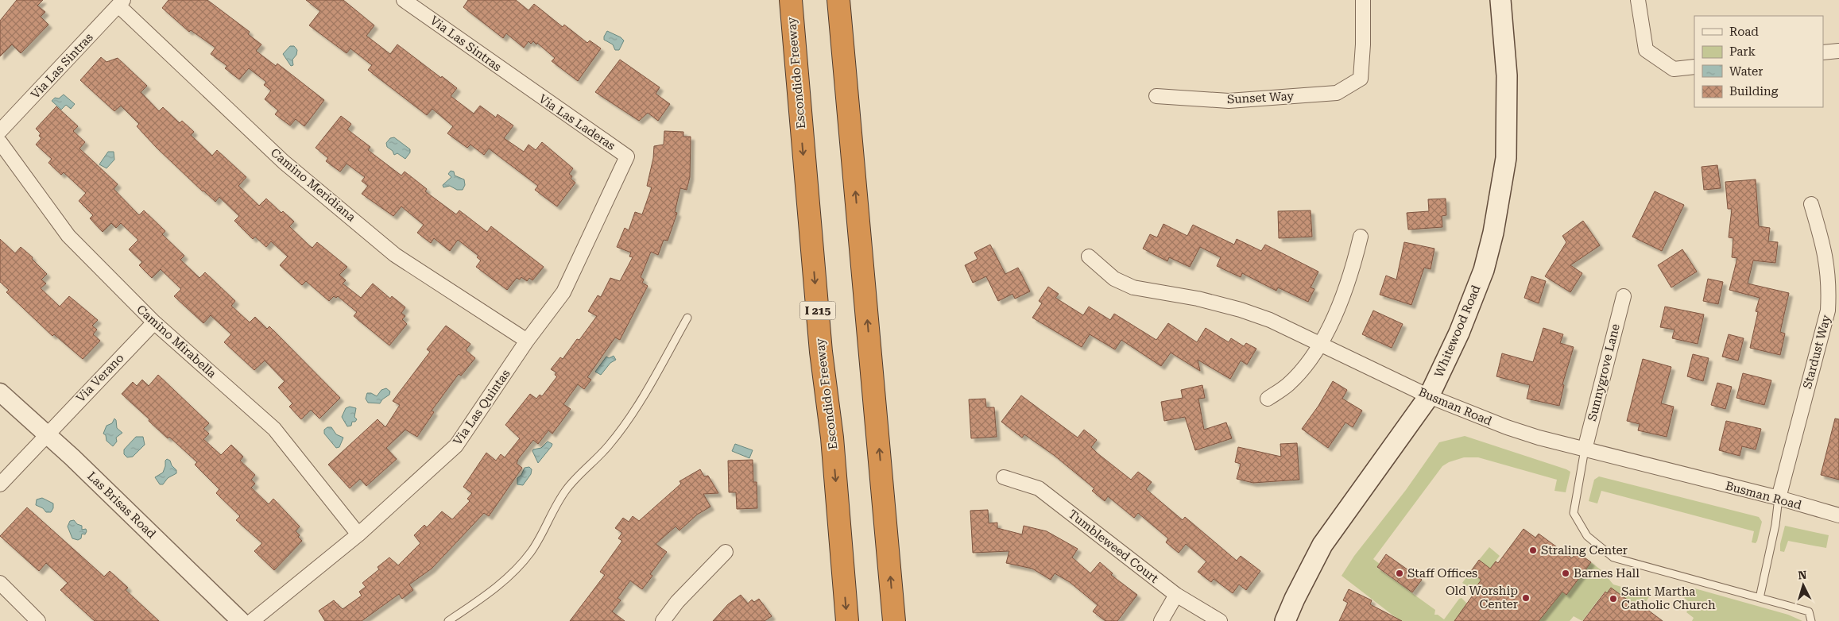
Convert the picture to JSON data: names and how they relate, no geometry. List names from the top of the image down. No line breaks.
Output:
{"streets":{"highway":["Escondido Freeway","I 215"],"main road":["Whitewood Road"],"street":["Via Las Sintras","Sunset Way","Via Las Laderas","Camino Meridiana","Camino Mirabella","Stardust Way","Sunnygrove Lane","Via Verano","Busman Road","Via Las Quintas","Las Brisas Road","Tumbleweed Court"]},"crossings":[["Via Las Sintras","Via Las Laderas"],["Via Las Sintras","Camino Meridiana"],["Via Las Laderas","Via Las Quintas"],["Camino Meridiana","Via Las Quintas"],["Whitewood Road","Busman Road"],["Camino Mirabella","Via Verano"],["Camino Mirabella","Via Las Quintas"],["Stardust Way","Busman Road"],["Sunnygrove Lane","Busman Road"],["Via Verano","Las Brisas Road"]],"places":["Straling Center","Staff Offices","Barnes Hall","Old Worship Center","Saint Martha Catholic Church"],"legend":["Road","Park","Water","Building"],"north":"top"}
